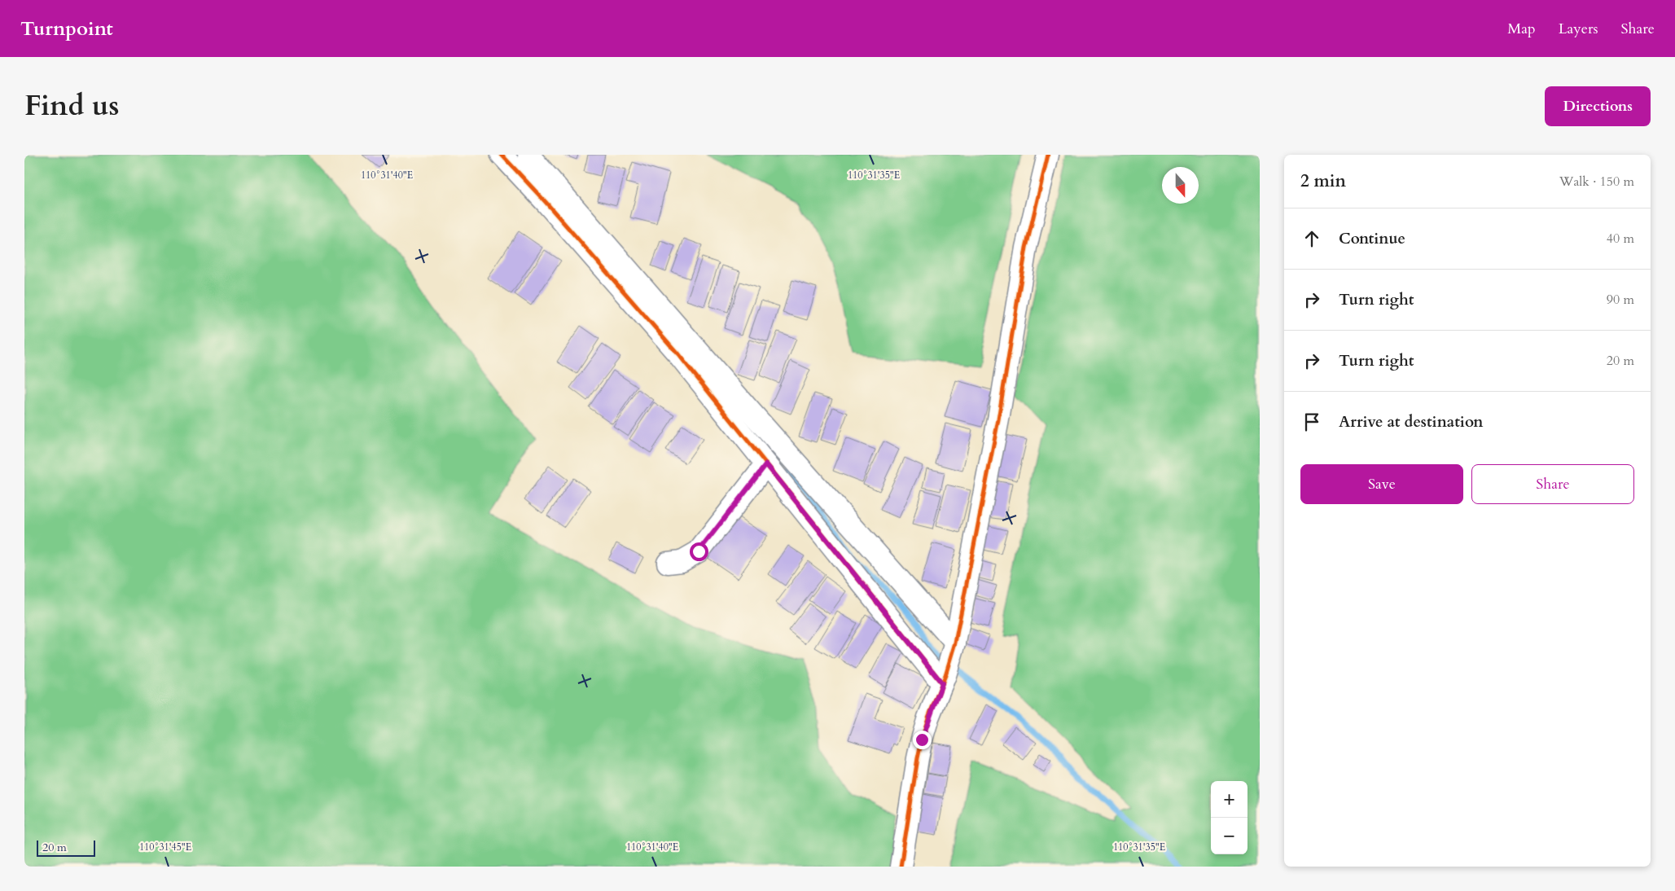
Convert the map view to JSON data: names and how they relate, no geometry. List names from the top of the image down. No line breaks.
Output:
{"scale_bar":"20 m","north":"bottom","page":{"header":"Turnpoint","nav":["Map","Layers","Share"],"title":"Find us","buttons":["Directions",["Save","Share"]],"heading":["2 min","Walk · 150 m"],"list":[["Continue","40 m"],["Turn right","90 m"],["Turn right","20 m"],"Arrive at destination"],"map_buttons":["+","−"],"scale":"20 m"},"coordinates":["110°31'40\"E","110°31'35\"E","110°31'45\"E"]}
